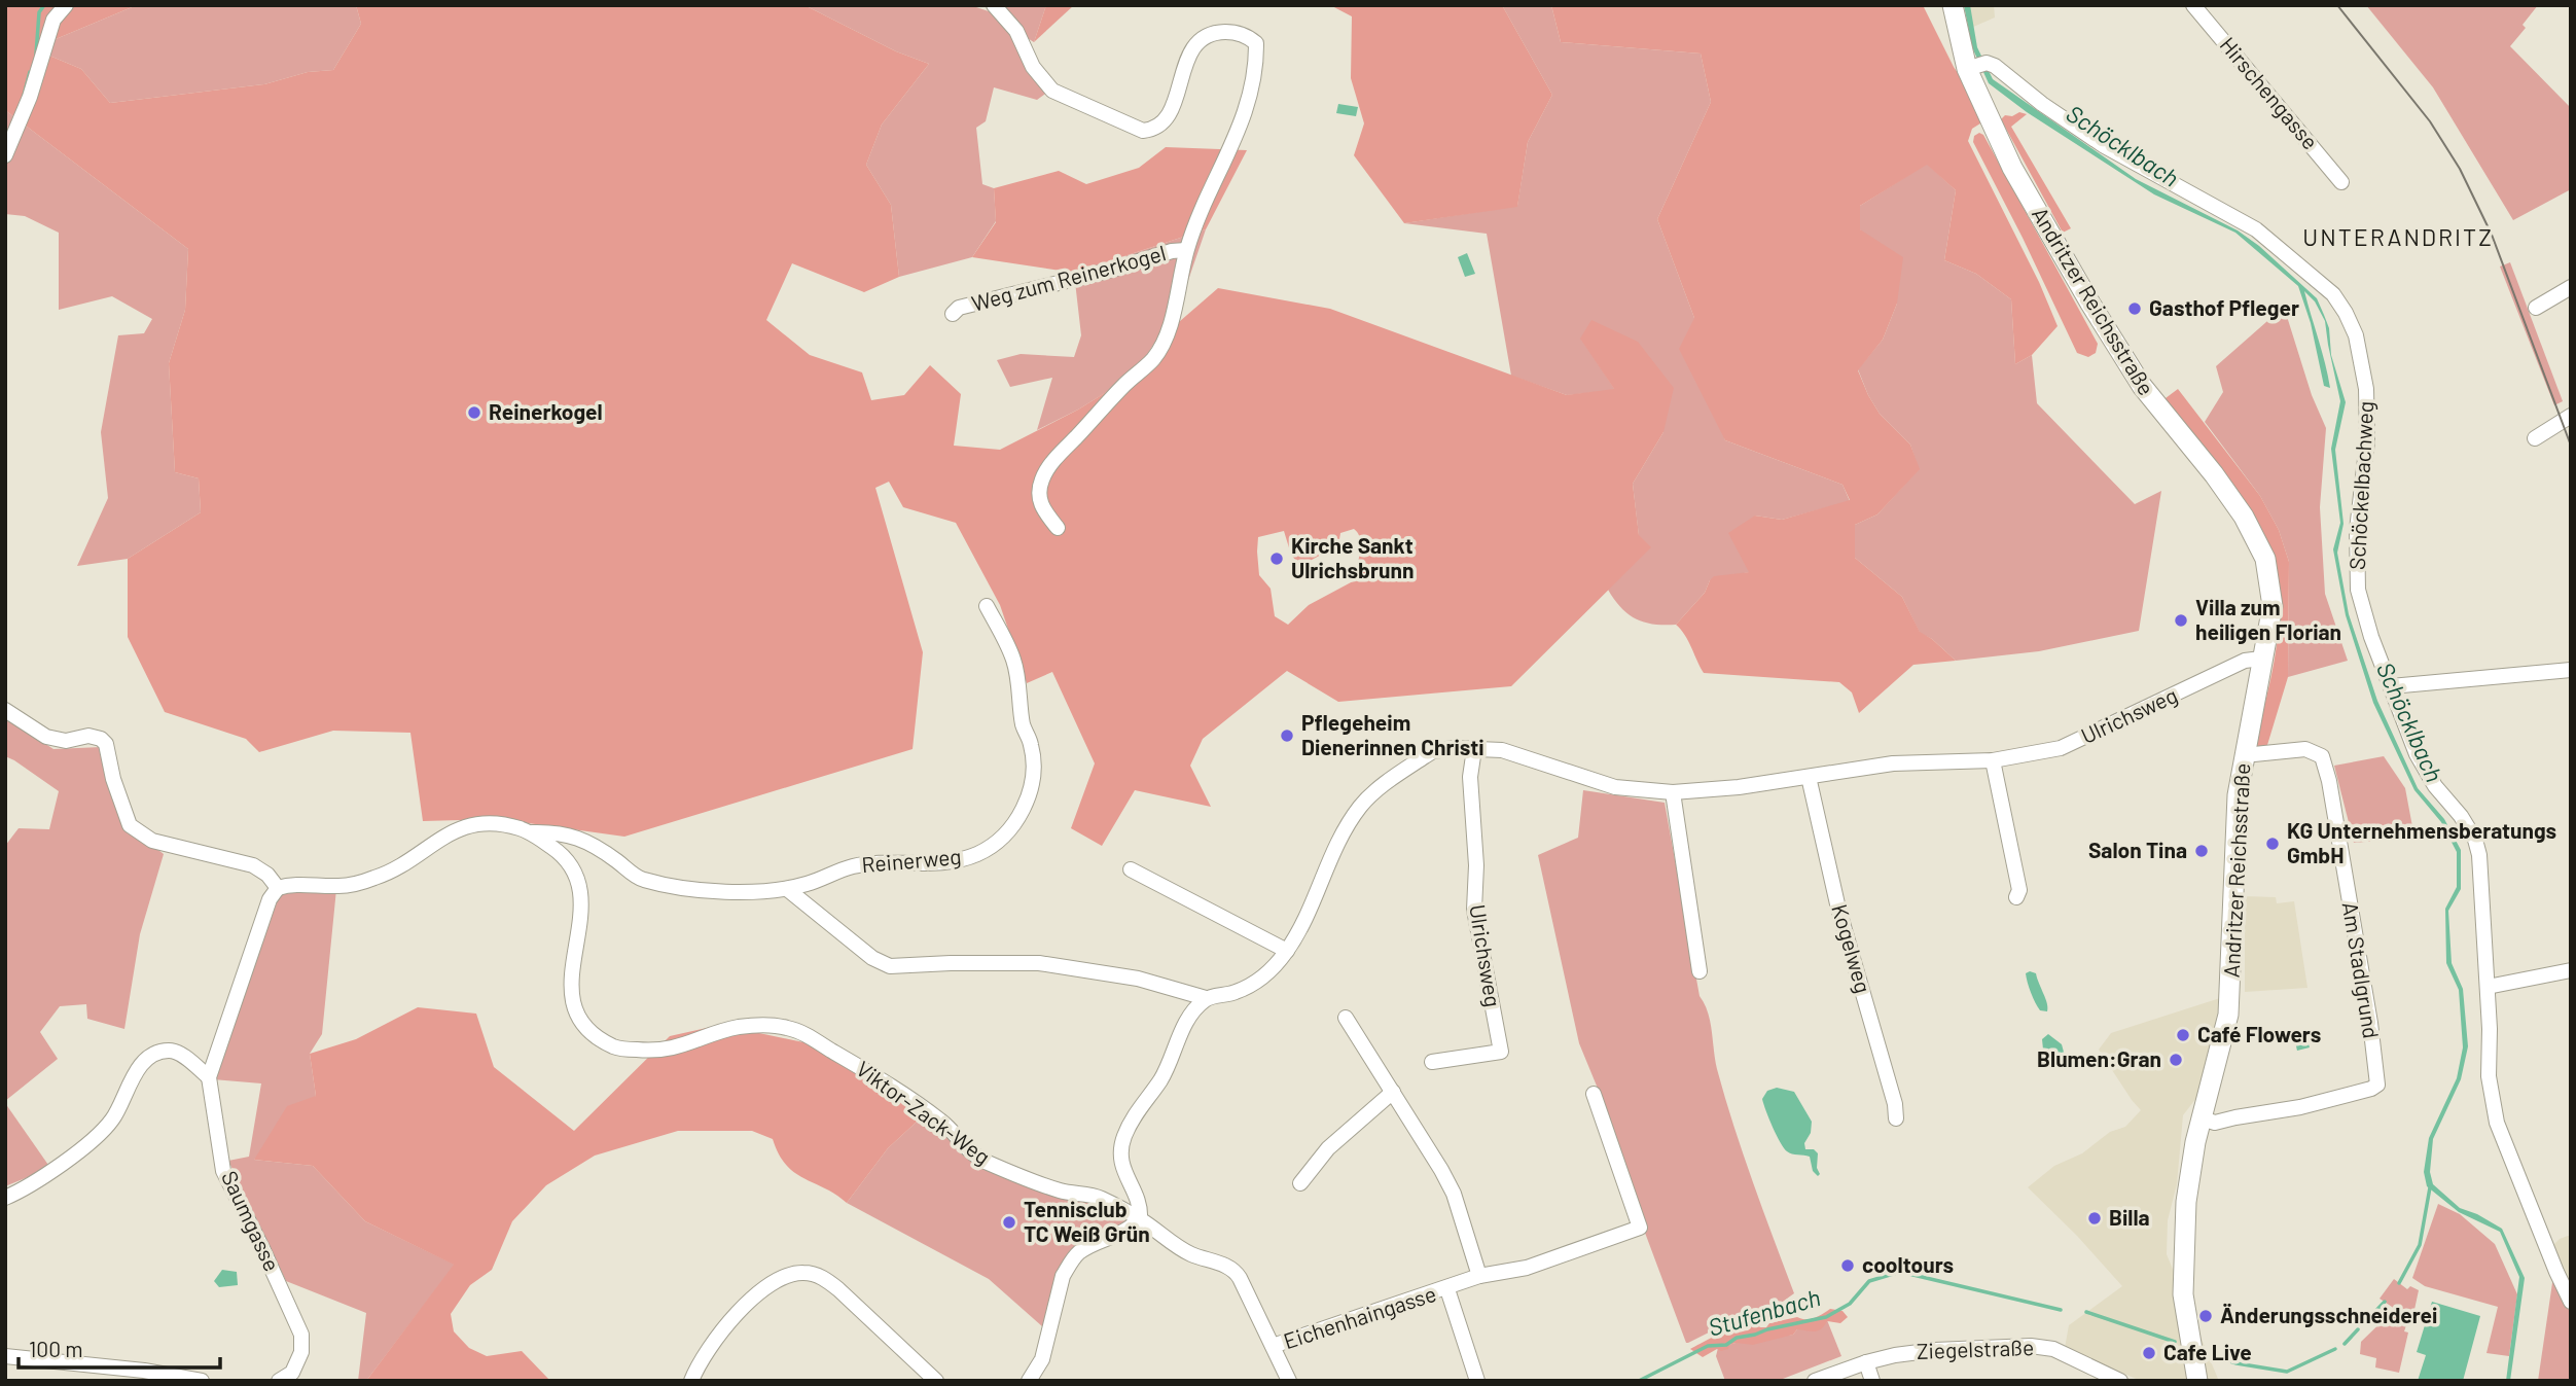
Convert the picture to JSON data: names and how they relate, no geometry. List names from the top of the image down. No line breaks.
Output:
{"streets":{"main road":["Andritzer Reichsstraße"],"street":["Hirschengasse","Weg zum Reinerkogel","Schöckelbachweg","Ulrichsweg","Reinerweg","Kogelweg","Am Stadlgrund","Viktor-Zack-Weg","Saumgasse","Eichenhaingasse","Ziegelstraße"]},"crossings":[["Andritzer Reichsstraße","Schöckelbachweg"],["Andritzer Reichsstraße","Ulrichsweg"],["Andritzer Reichsstraße","Am Stadlgrund"],["Ulrichsweg","Kogelweg"],["Reinerweg","Viktor-Zack-Weg"],["Viktor-Zack-Weg","Saumgasse"],["Viktor-Zack-Weg","Eichenhaingasse"]],"districts":["UNTERANDRITZ"],"water":["Schöcklbach","Stufenbach"],"places":["Gasthof Pfleger","Reinerkogel","Kirche Sankt Ulrichsbrunn","Villa zum heiligen Florian","Pflegeheim Dienerinnen Christi","KG Unternehmensberatungs GmbH","Salon Tina","Café Flowers","Blumen:Gran","Billa","Tennisclub TC Weiß Grün","cooltours","Änderungsschneiderei","Cafe Live"],"scale_bar":"100 m"}
